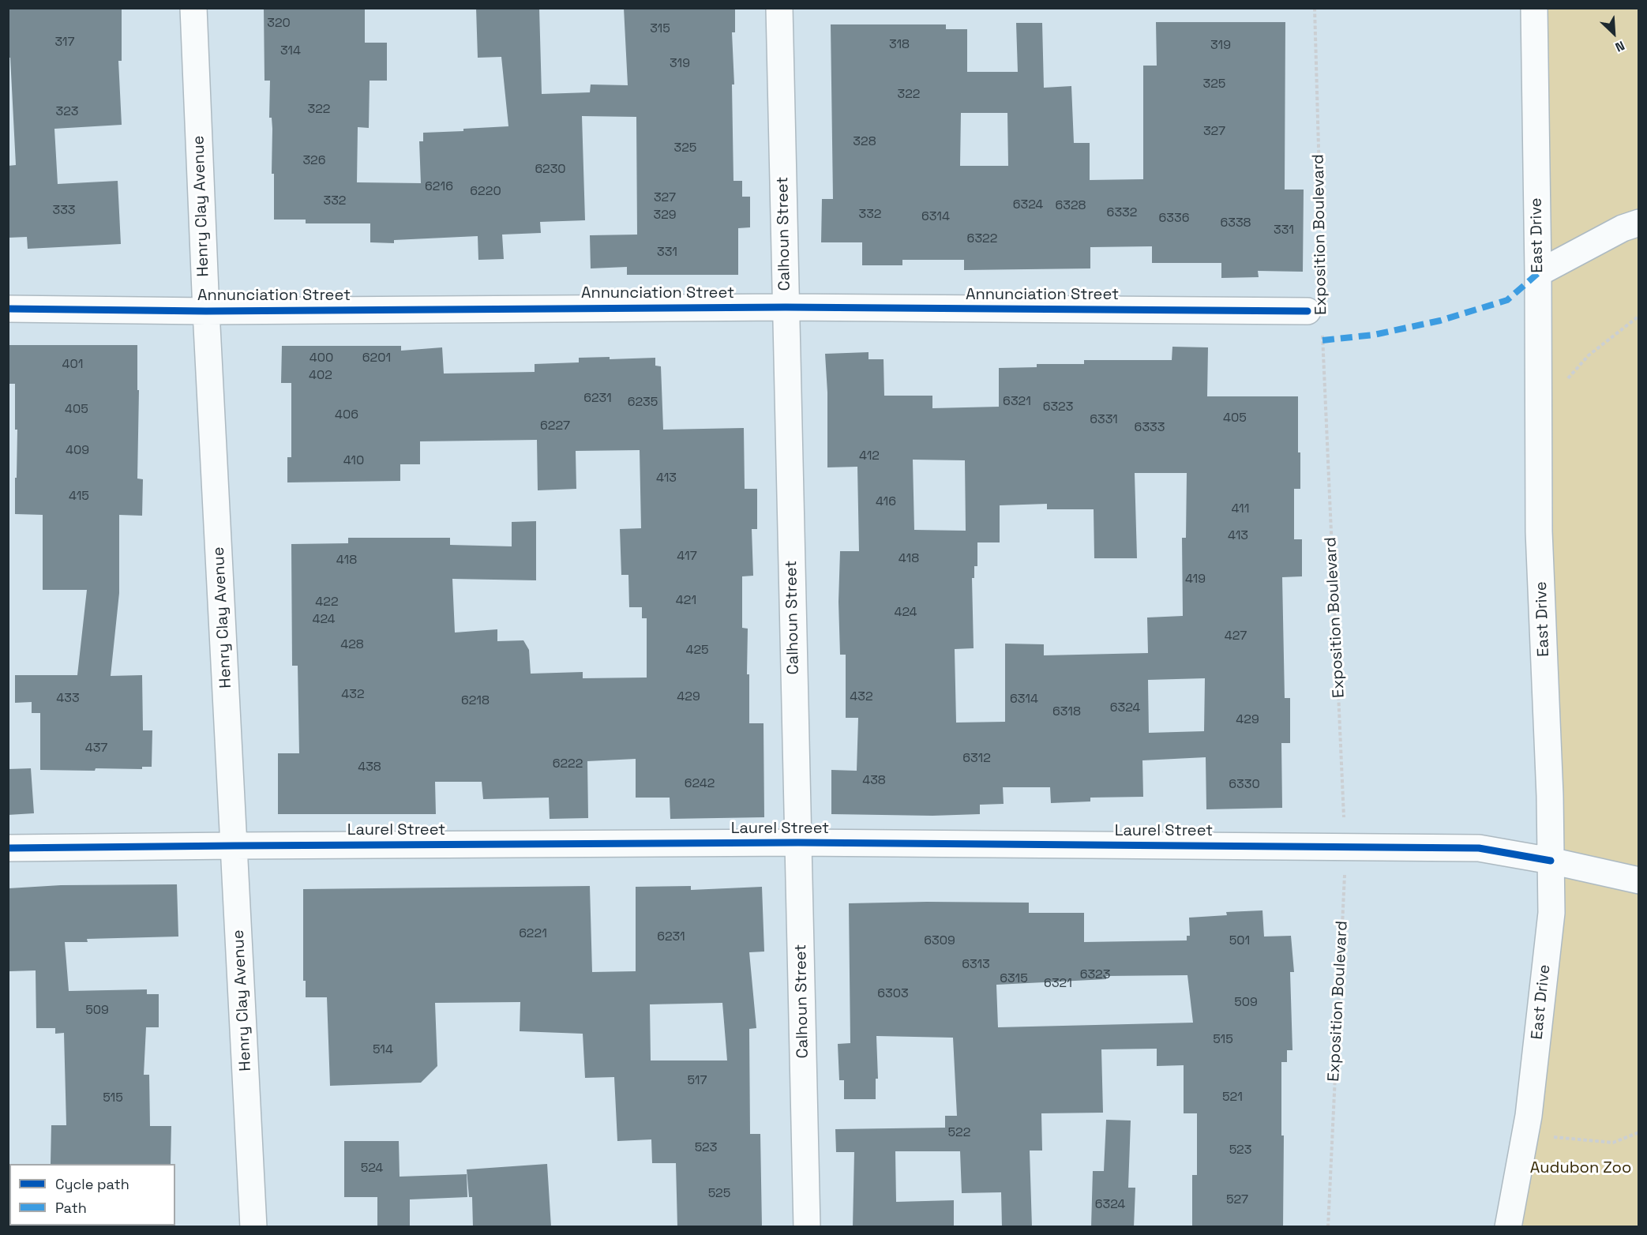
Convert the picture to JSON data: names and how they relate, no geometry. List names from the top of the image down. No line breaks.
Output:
{"streets":{"street":["Henry Clay Avenue","Calhoun Street","East Drive","Annunciation Street","Laurel Street"],"cycle path":["Exposition Boulevard"]},"crossings":[["Henry Clay Avenue","Annunciation Street"],["Henry Clay Avenue","Laurel Street"],["Calhoun Street","Annunciation Street"],["Calhoun Street","Laurel Street"],["Exposition Boulevard","Annunciation Street"],["Exposition Boulevard","Laurel Street"],["East Drive","Laurel Street"]],"parks":["Audubon Zoo"],"house_numbers":["320","315","317","318","319","314","319","325","322","322","323","327","328","325","326","6230","6216","6220","327","332","6324","6328","333","6332","332","329","6314","6336","6338","331","6322","331","400","6201","401","402","6231","6321","6235","6323","405","406","405","6331","6227","6333","409","412","410","413","415","416","411","413","417","418","418","419","421","422","424","424","427","428","425","432","429","432","433","6314","6218","6324","6318","429","437","6312","6222","438","438","6242","6330","6221","6231","6309","501","6313","6323","6315","6321","6303","509","509","515","514","517","521","515","522","523","523","524","525","527","6324"],"legend":["Cycle path","Path"],"north":"bottom right"}
